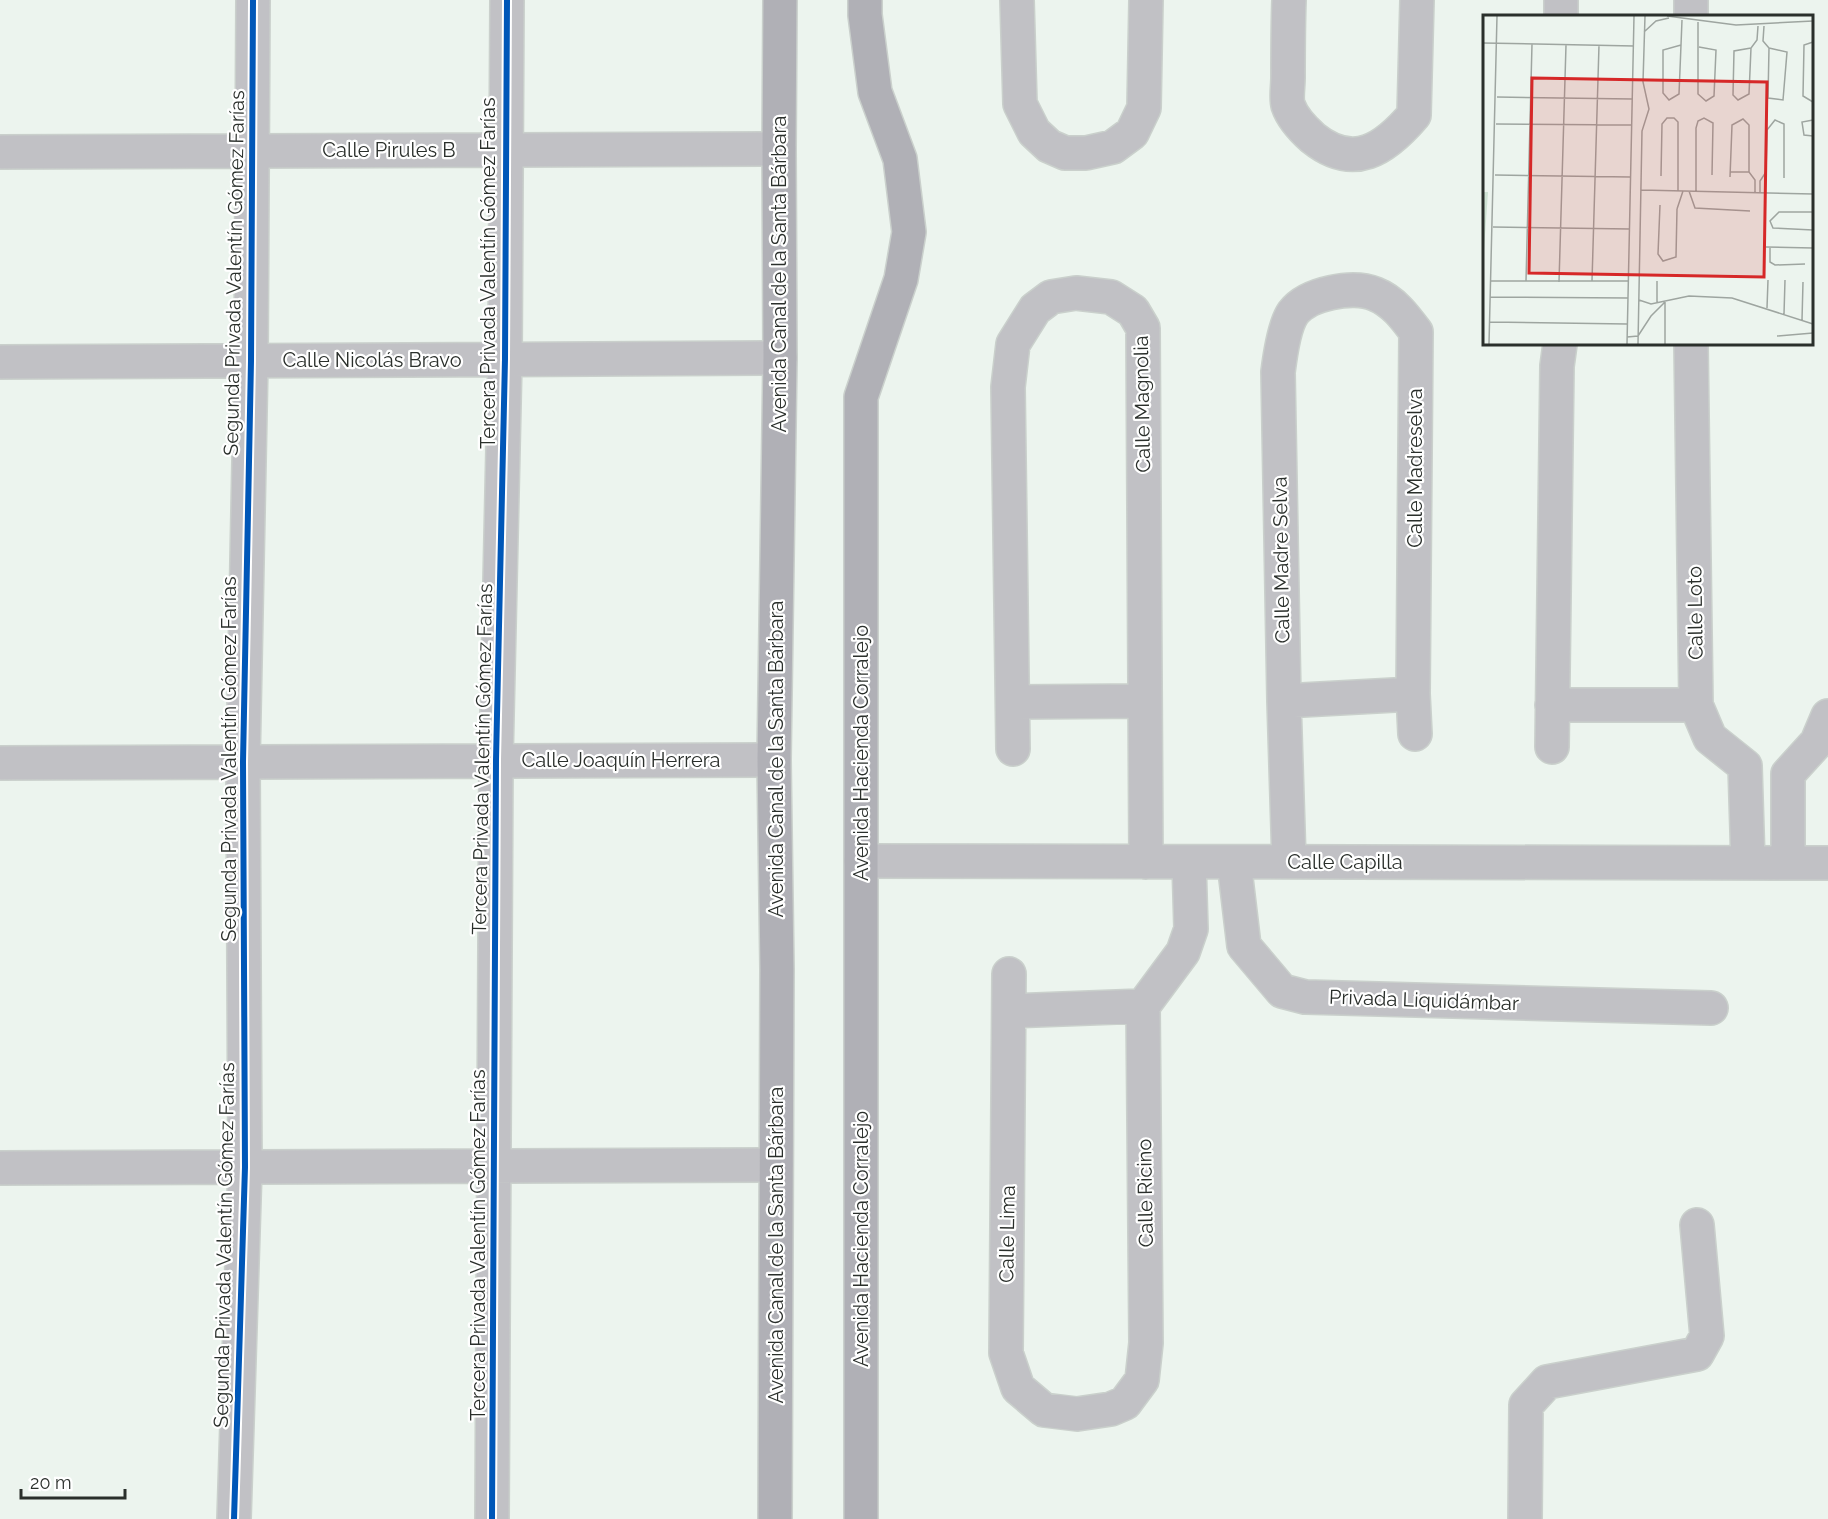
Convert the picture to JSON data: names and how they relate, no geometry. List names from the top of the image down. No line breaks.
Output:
{"streets":{"main road":["Avenida Canal de la Santa Bárbara","Avenida Hacienda Corralejo"],"street":["Calle Pirules B","Segunda Privada Valentín Gómez Farías","Tercera Privada Valentín Gómez Farías","Calle Nicolás Bravo","Calle Magnolia","Calle Madreselva","Calle Madre Selva","Calle Loto","Calle Joaquín Herrera","Calle Capilla","Privada Liquidámbar","Calle Ricino","Calle Lima"]},"crossings":[["Calle Pirules B","Segunda Privada Valentín Gómez Farías"],["Calle Pirules B","Tercera Privada Valentín Gómez Farías"],["Calle Pirules B","Avenida Canal de la Santa Bárbara"],["Segunda Privada Valentín Gómez Farías","Calle Nicolás Bravo"],["Segunda Privada Valentín Gómez Farías","Calle Joaquín Herrera"],["Tercera Privada Valentín Gómez Farías","Calle Nicolás Bravo"],["Tercera Privada Valentín Gómez Farías","Calle Joaquín Herrera"],["Avenida Canal de la Santa Bárbara","Calle Nicolás Bravo"],["Avenida Canal de la Santa Bárbara","Calle Joaquín Herrera"],["Calle Magnolia","Calle Capilla"],["Calle Madreselva","Calle Madre Selva"],["Calle Madre Selva","Calle Capilla"],["Calle Loto","Calle Capilla"],["Avenida Hacienda Corralejo","Calle Capilla"],["Calle Capilla","Privada Liquidámbar"],["Calle Ricino","Calle Lima"]],"scale_bar":"20 m"}
